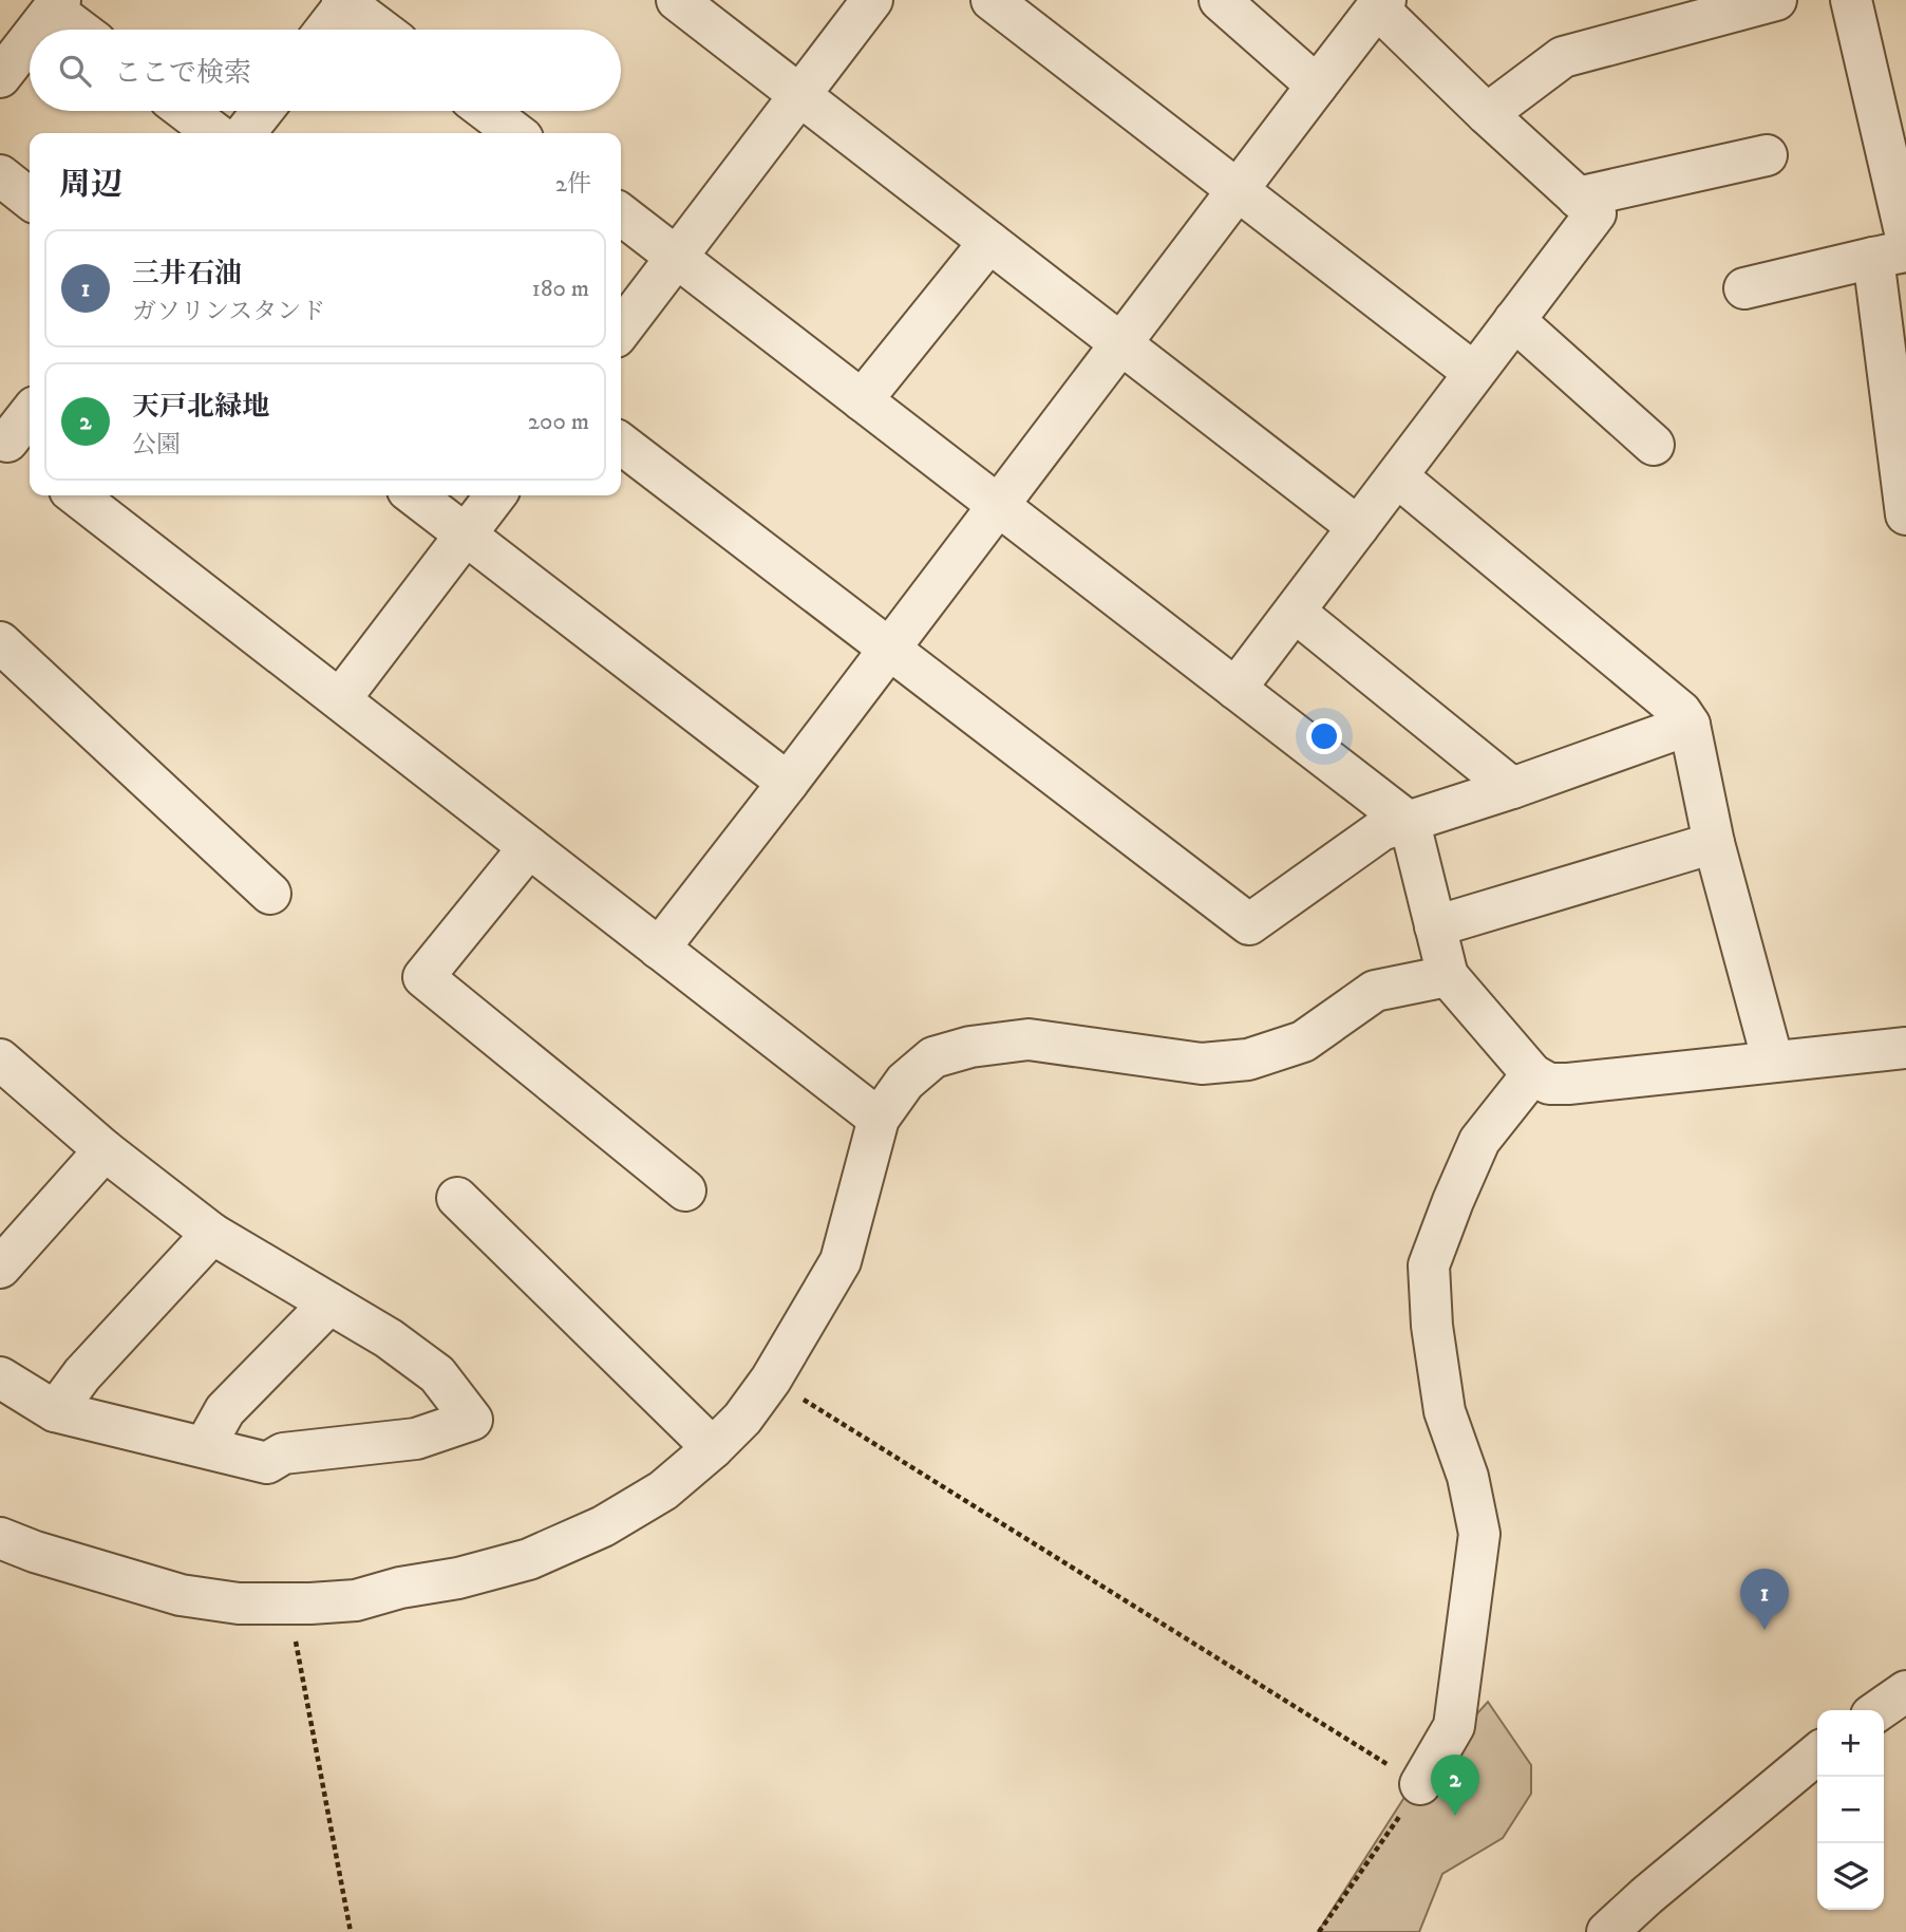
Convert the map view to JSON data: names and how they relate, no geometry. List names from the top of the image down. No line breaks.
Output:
{"page":{"search":"ここで検索","heading":["周辺","2件"],"list":[{"mark":"1","name":"三井石油","note":"ガソリンスタンド","value":"180 m"},{"mark":"2","name":"天戸北緑地","note":"公園","value":"200 m"}],"pins":["1","2"],"map_buttons":["+","−"]}}
